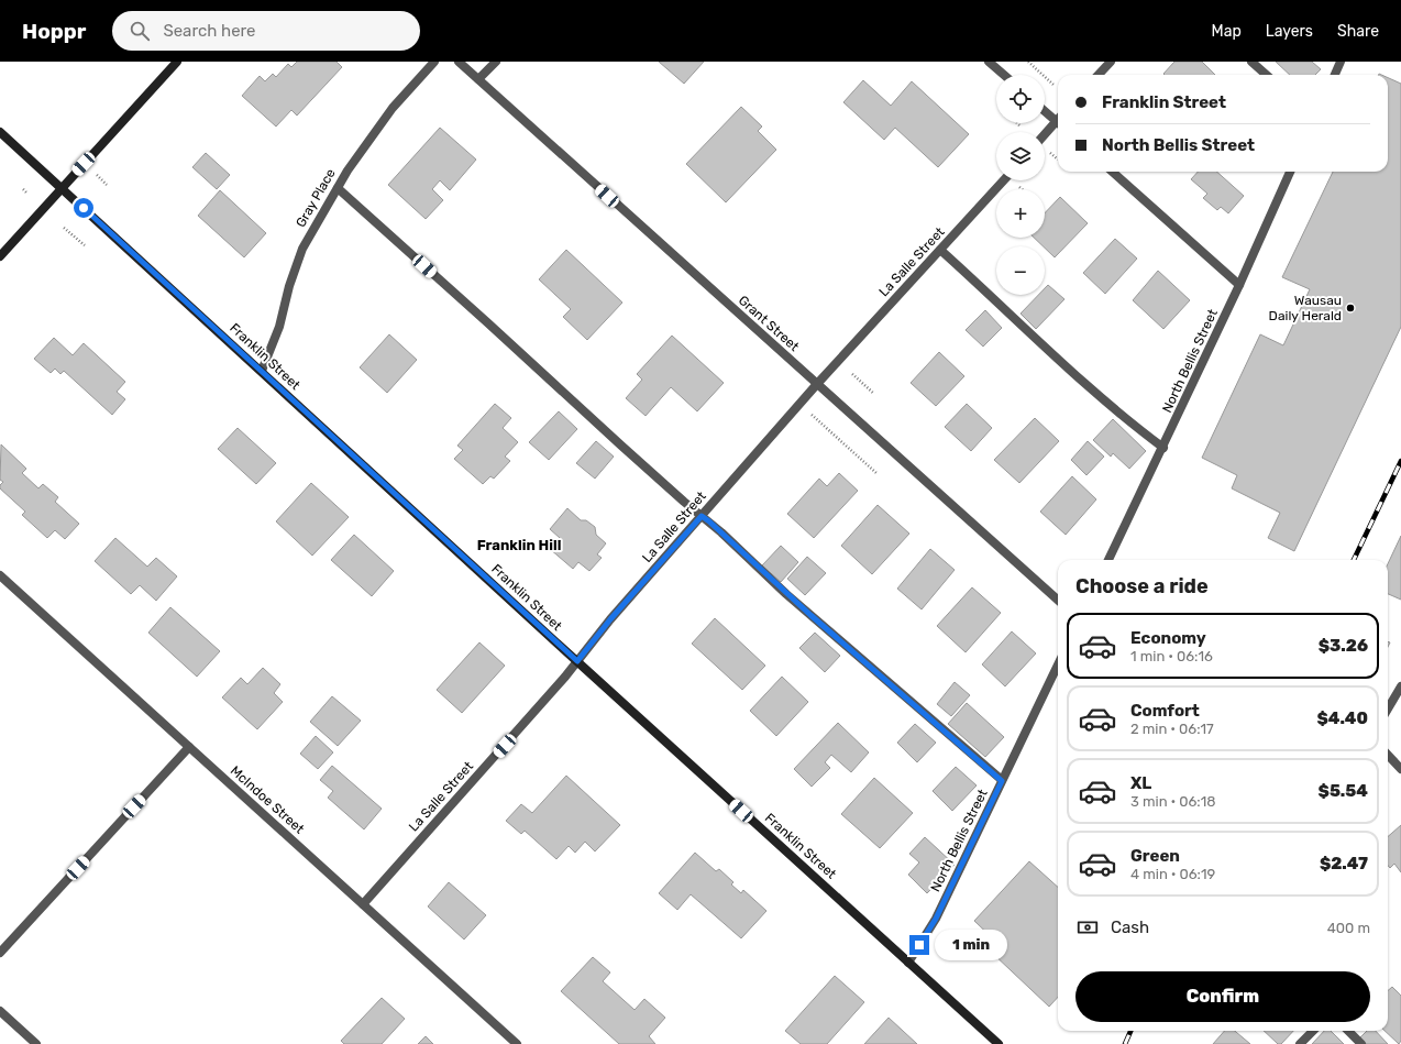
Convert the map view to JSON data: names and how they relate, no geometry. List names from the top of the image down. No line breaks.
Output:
{"streets":{"street":["Gray Place","La Salle Street","Grant Street","Franklin Street","North Bellis Street","McIndoe Street"]},"crossings":[["Gray Place","Franklin Street"],["La Salle Street","Grant Street"],["La Salle Street","Franklin Street"],["La Salle Street","McIndoe Street"],["Franklin Street","North Bellis Street"]],"districts":["Franklin Hill"],"places":["Wausau Daily Herald"],"page":{"header":"Hoppr","search":"Search here","nav":["Map","Layers","Share"],"map_buttons":["+","−"],"banner":["Franklin Street","North Bellis Street"],"heading":"Choose a ride","list":[{"name":"Economy","note":"1 min · 06:16","value":"$3.26"},{"name":"Comfort","note":"2 min · 06:17","value":"$4.40"},{"name":"XL","note":"3 min · 06:18","value":"$5.54"},{"name":"Green","note":"4 min · 06:19","value":"$2.47"}],"pay":["Cash","400 m"],"bubble":"1 min","buttons":"Confirm"}}
